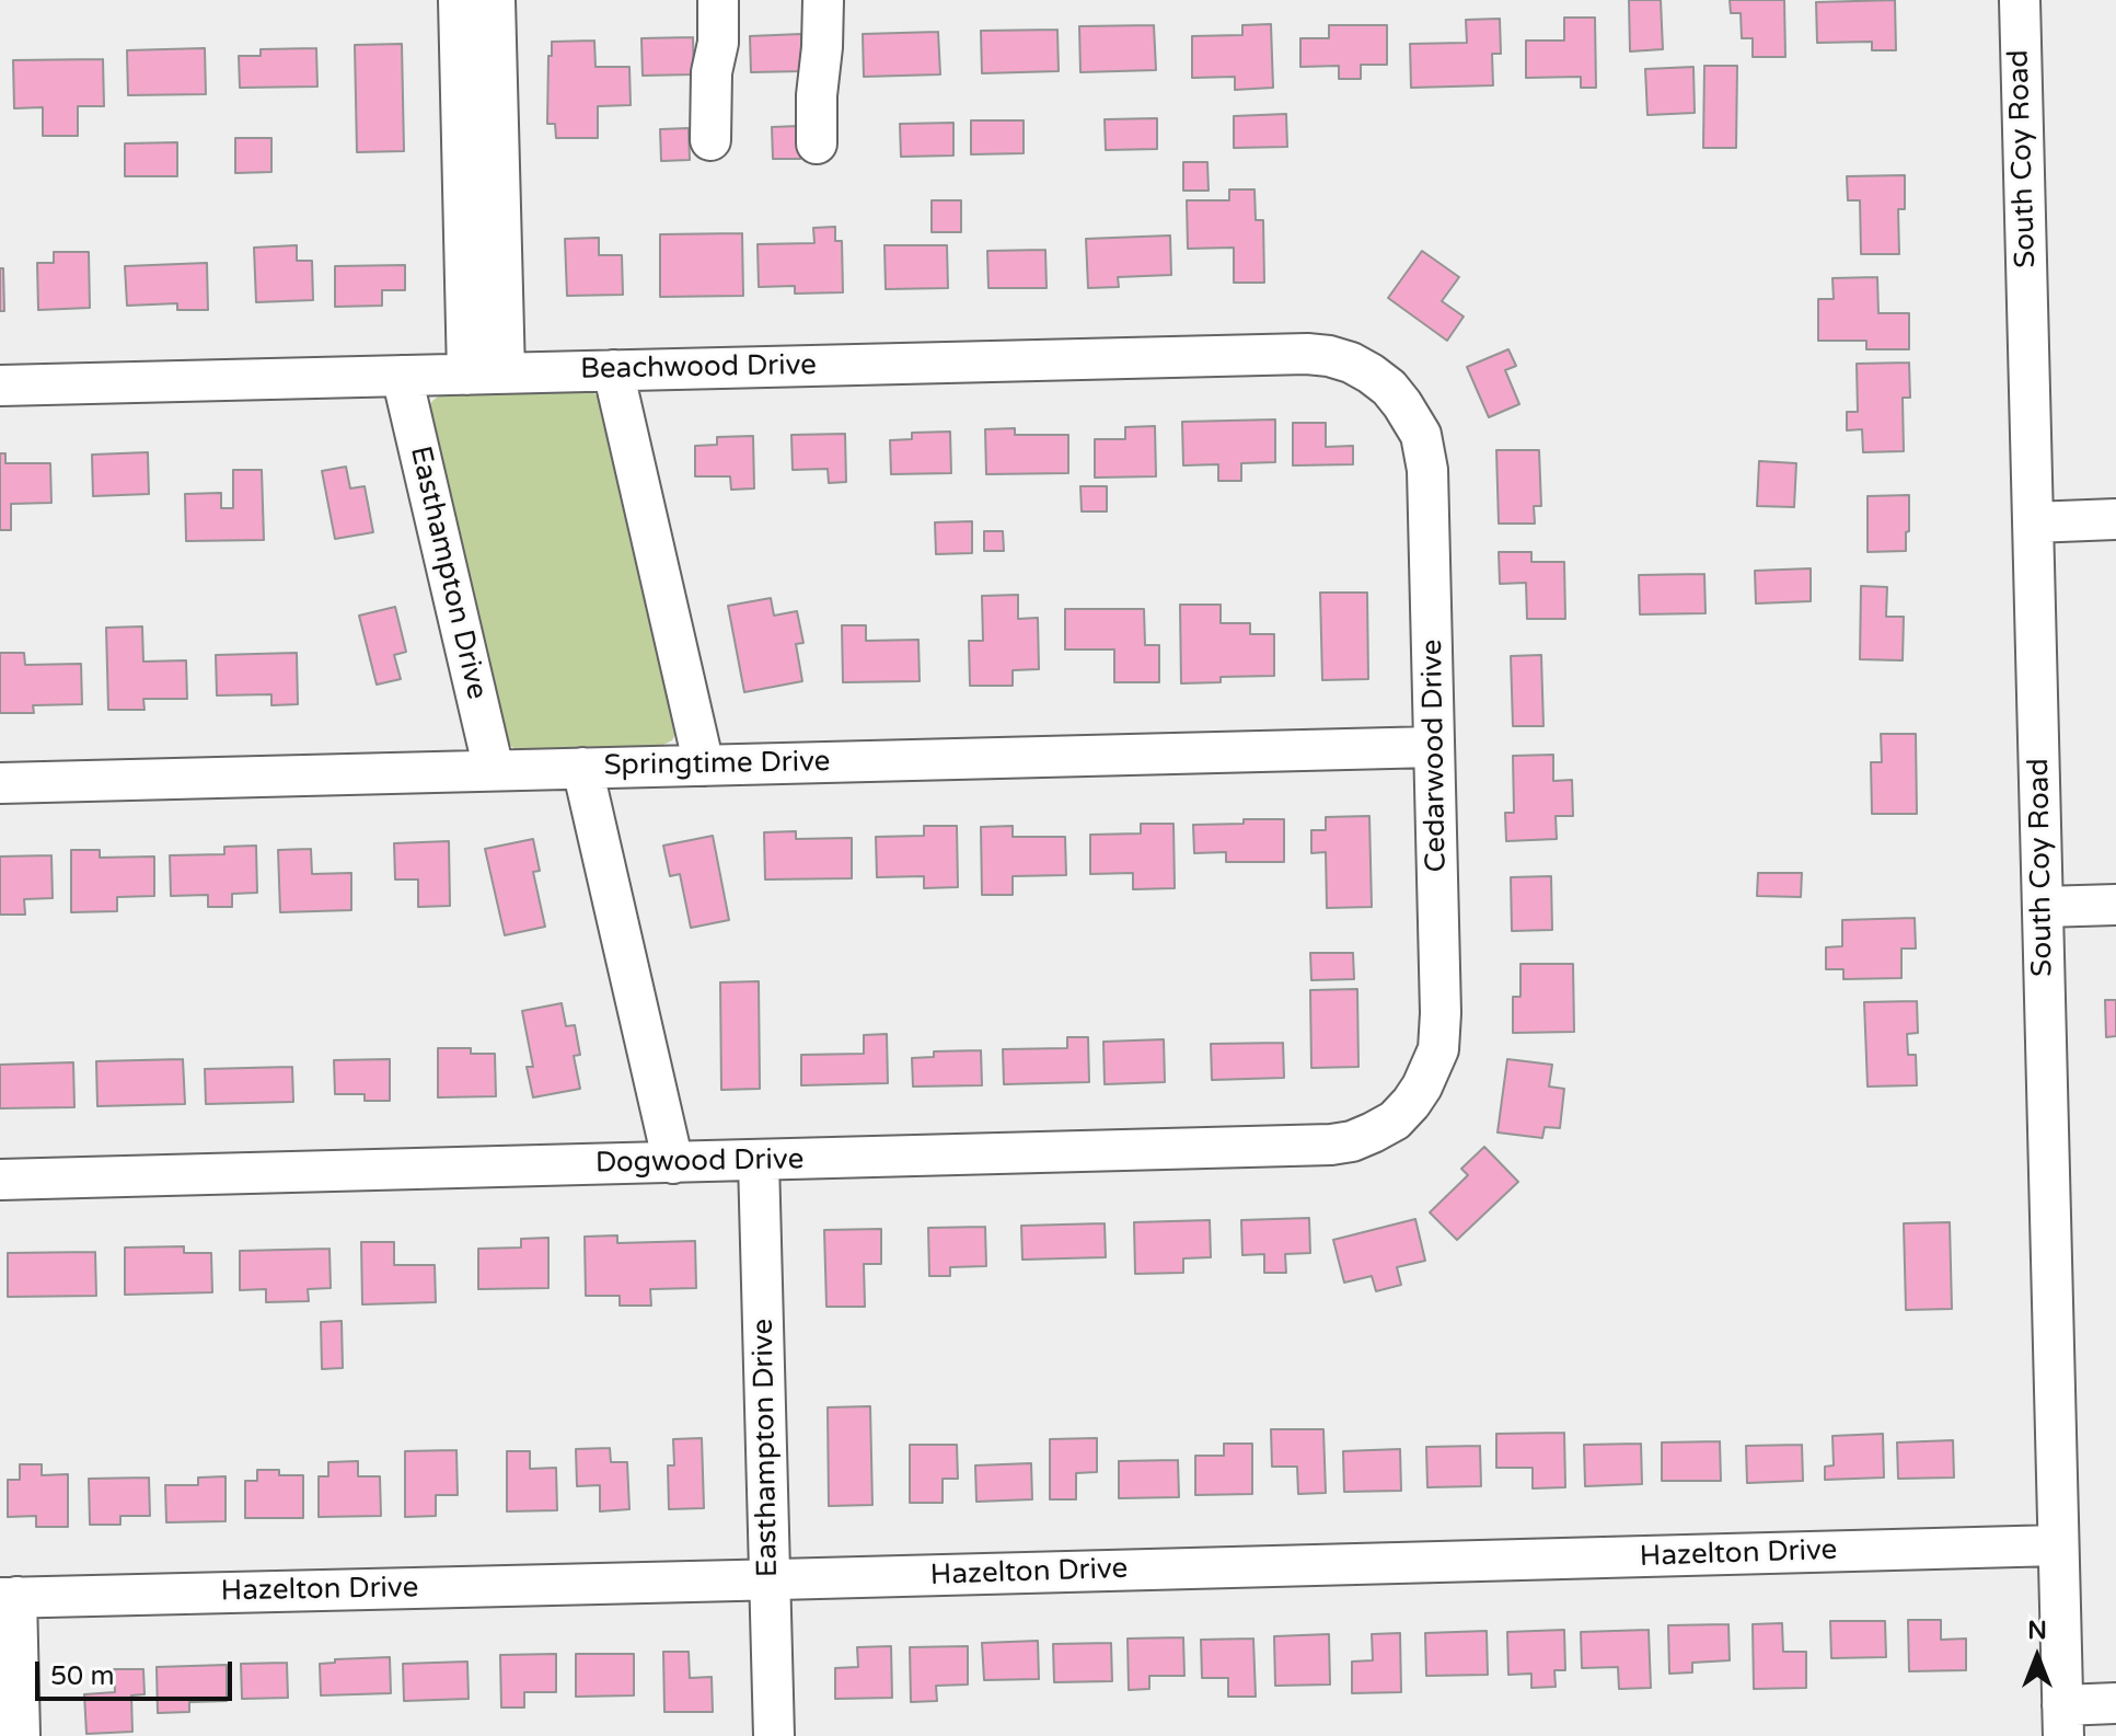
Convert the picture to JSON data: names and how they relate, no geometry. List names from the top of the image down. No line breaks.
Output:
{"streets":{"street":["South Coy Road","Beachwood Drive","Easthampton Drive","Cedarwood Drive","Springtime Drive","Dogwood Drive","Hazelton Drive"]},"crossings":[["South Coy Road","Hazelton Drive"],["Beachwood Drive","Easthampton Drive"],["Beachwood Drive","Cedarwood Drive"],["Easthampton Drive","Springtime Drive"],["Easthampton Drive","Dogwood Drive"],["Easthampton Drive","Hazelton Drive"],["Cedarwood Drive","Springtime Drive"],["Cedarwood Drive","Dogwood Drive"]],"scale_bar":"50 m","north":"top"}
